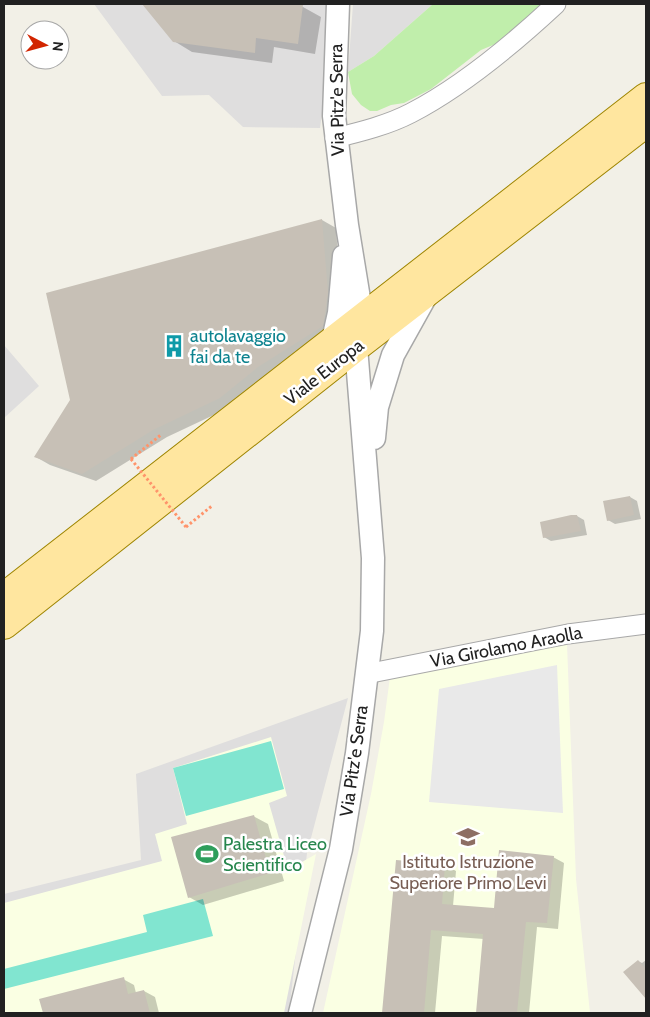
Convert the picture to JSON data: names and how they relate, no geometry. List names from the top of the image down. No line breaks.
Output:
{"streets":{"main road":["Viale Europa"],"street":["Via Pitz'e Serra","Via Girolamo Araolla"]},"crossings":[["Via Pitz'e Serra","Viale Europa"],["Via Pitz'e Serra","Via Girolamo Araolla"]],"places":{"building":["autolavaggio fai da te"],"school or university":["Istituto Istruzione Superiore Primo Levi"],"sports":["Palestra Liceo Scientifico"]},"north":"right"}
